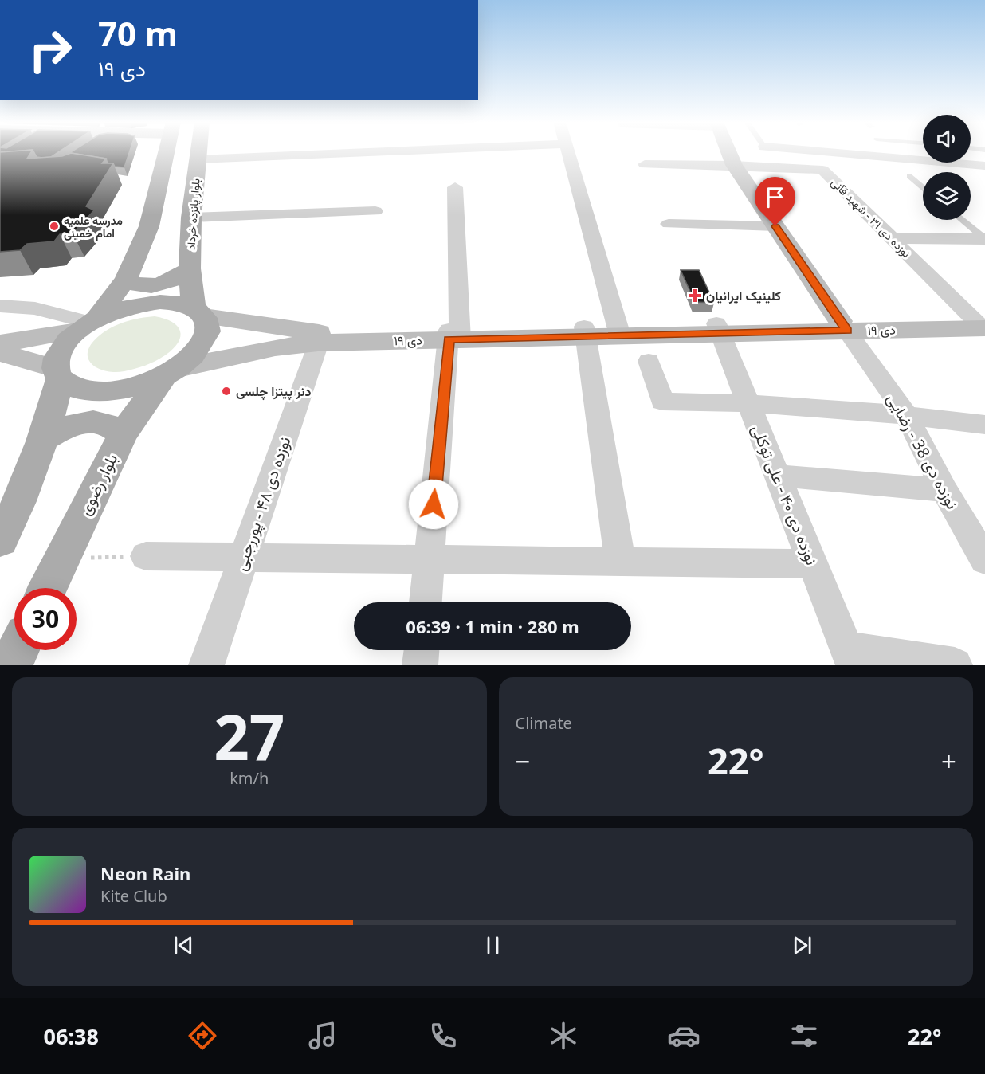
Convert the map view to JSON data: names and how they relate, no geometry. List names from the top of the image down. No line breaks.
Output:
{"streets":{"main road":["بلوار پانزده خرداد","۱۹ دی","بلوار رضوی"],"street":["نوزده دی ۳۱ - شهید قآنی","نوزده دی 38 - رضایی","نوزده دی ۴۰ - علی توکلی","نوزده دی ۴۸ - پوررجبی"]},"crossings":[["بلوار پانزده خرداد","۱۹ دی"],["بلوار پانزده خرداد","بلوار رضوی"],["نوزده دی ۳۱ - شهید قآنی","۱۹ دی"],["۱۹ دی","نوزده دی 38 - رضایی"],["۱۹ دی","بلوار رضوی"],["۱۹ دی","نوزده دی ۴۰ - علی توکلی"],["۱۹ دی","نوزده دی ۴۸ - پوررجبی"]],"places":{"other":["مدرسه علمیه امام خمینی","دنر پیتزا چلسی"],"health":["کلینیک ایرانیان"]},"page":{"turn":["70 m","۱۹ دی"],"limit":"30","trip":"06:39 · 1 min · 280 m","tile":[["27","km/h"],"Climate"],"heat":["−","22°","+"],"song":["Neon Rain","Kite Club"],"tabs":["06:38","22°"]}}
